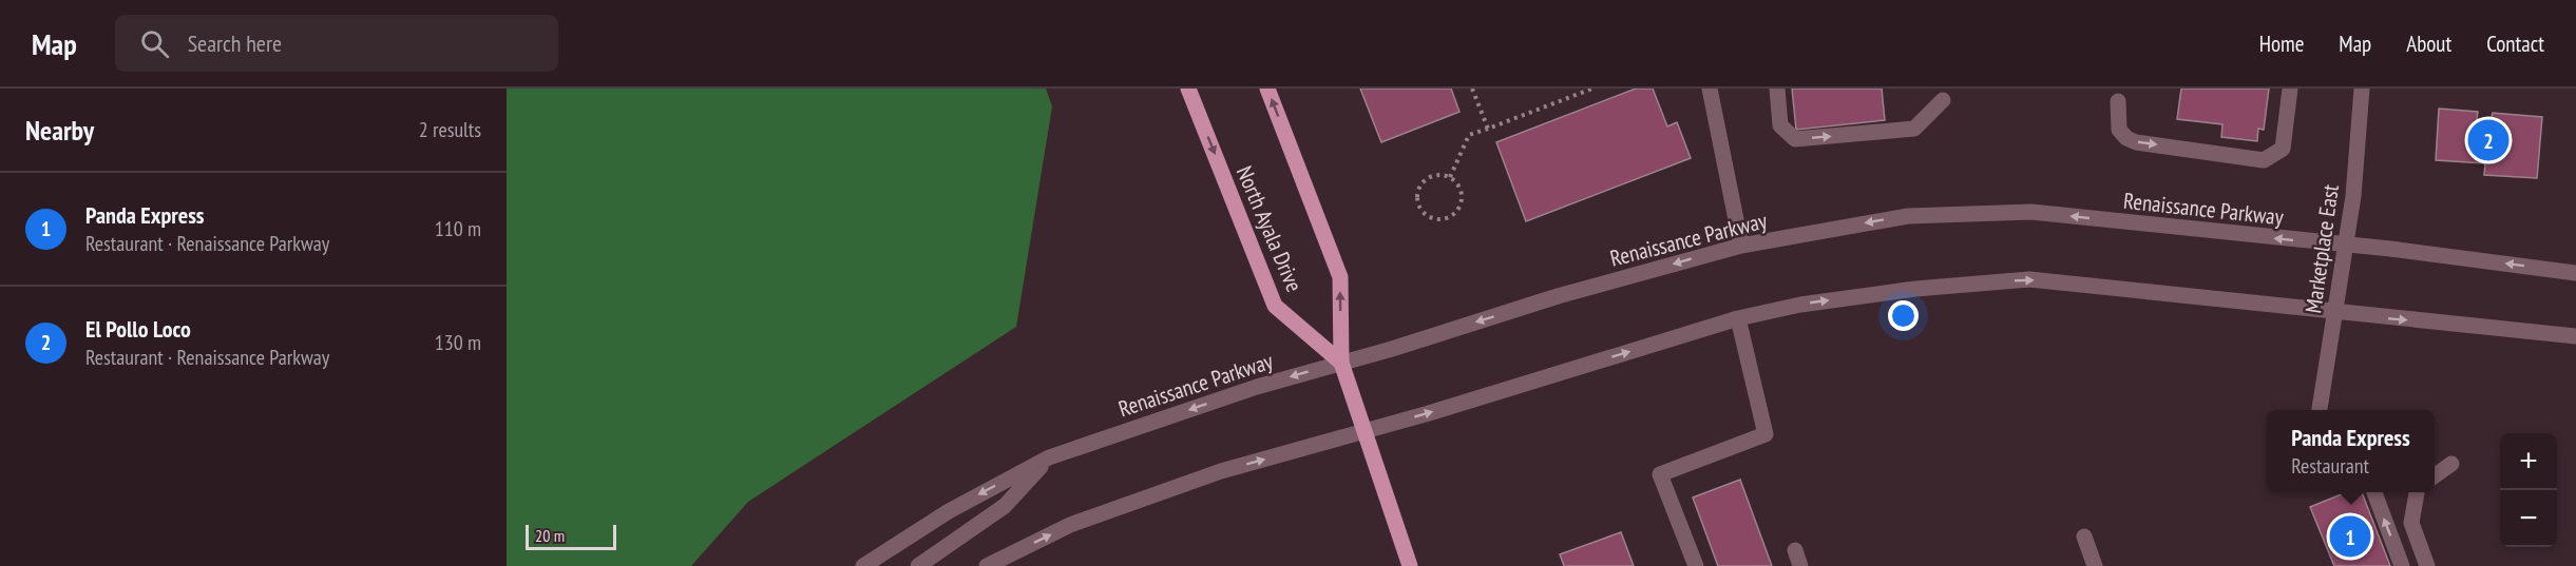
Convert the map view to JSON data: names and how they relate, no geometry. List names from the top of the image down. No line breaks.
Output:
{"streets":{"main road":["North Ayala Drive"],"street":["Renaissance Parkway","Marketplace East"]},"crossings":[["Renaissance Parkway","North Ayala Drive"],["Renaissance Parkway","Marketplace East"]],"scale_bar":"20 m","page":{"header":"Map","search":"Search here","nav":["Home","Map","About","Contact"],"heading":["Nearby","2 results"],"pins":["2","1"],"list":[{"mark":"1","name":"Panda Express","note":"Restaurant · Renaissance Parkway","value":"110 m"},{"mark":"2","name":"El Pollo Loco","note":"Restaurant · Renaissance Parkway","value":"130 m"}],"popup":["Panda Express","Restaurant"],"map_buttons":["+","−"],"scale":"20 m"}}
